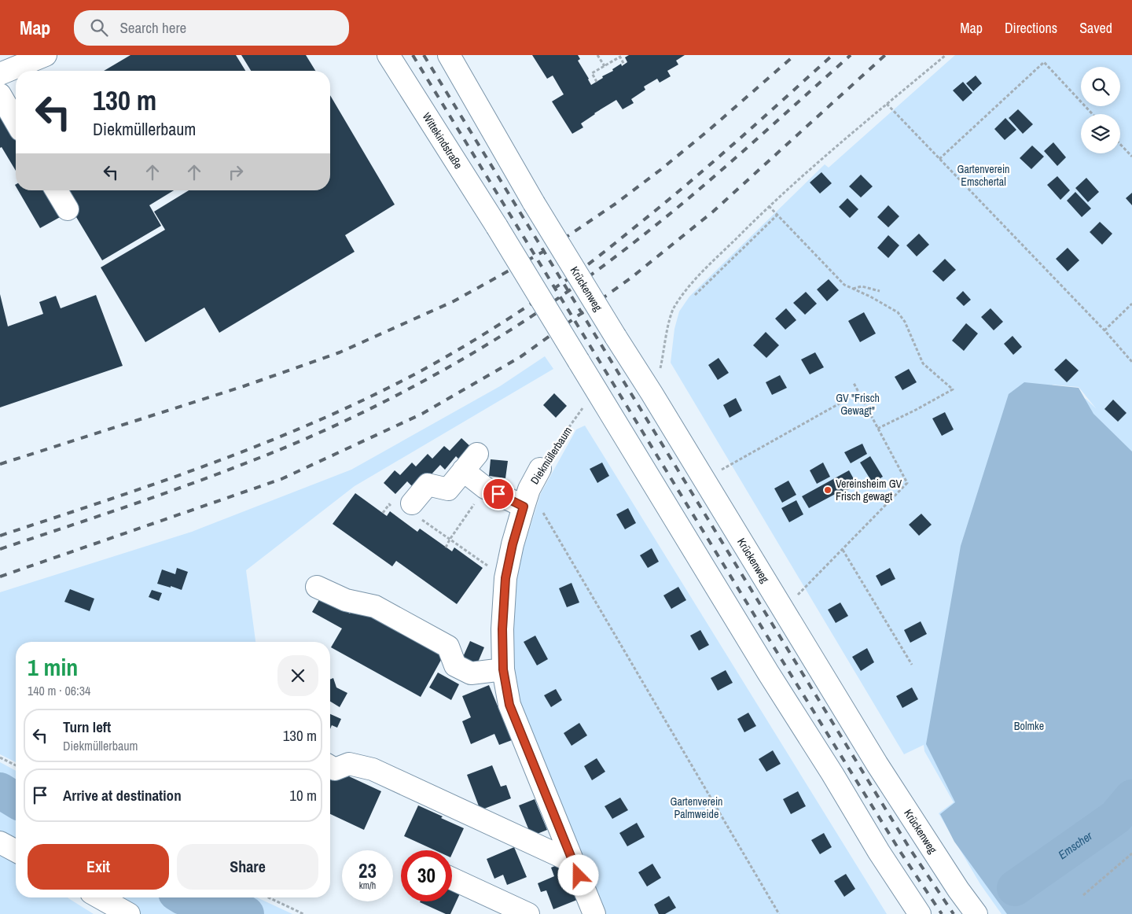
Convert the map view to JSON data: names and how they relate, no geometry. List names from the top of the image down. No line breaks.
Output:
{"streets":{"main road":["Wittekindstraße","Krückenweg","Diekmüllerbaum"]},"water":["Emscher"],"parks":["Gartenverein Emschertal","GV \"Frisch Gewagt\"","Bolmke","Gartenverein Palmweide"],"places":["Vereinsheim GV Frisch gewagt"],"page":{"header":"Map","search":"Search here","nav":["Map","Directions","Saved"],"turn":["130 m","Diekmüllerbaum"],"heading":["1 min","140 m · 06:34"],"list":[{"name":"Turn left","note":"Diekmüllerbaum","value":"130 m"},{"name":"Arrive at destination","value":"10 m"}],"buttons":["Exit","Share"],"speed":"23 km/h","limit":"30"}}
